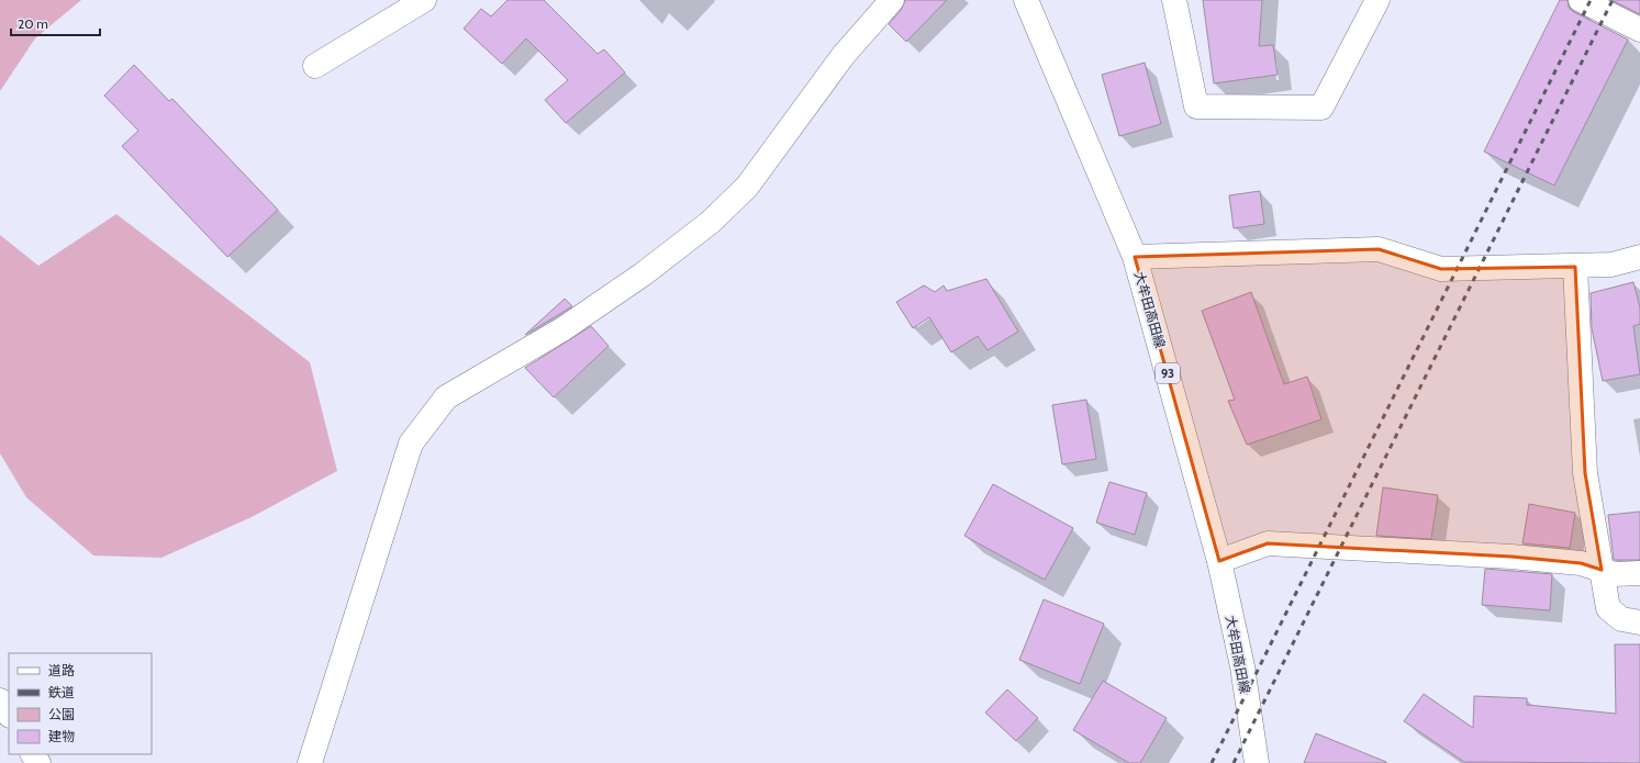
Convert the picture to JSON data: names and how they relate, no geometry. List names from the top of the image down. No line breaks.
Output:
{"streets":{"street":["大牟田高田線","93"]},"legend":["道路","鉄道","公園","建物"],"scale_bar":"20 m"}
